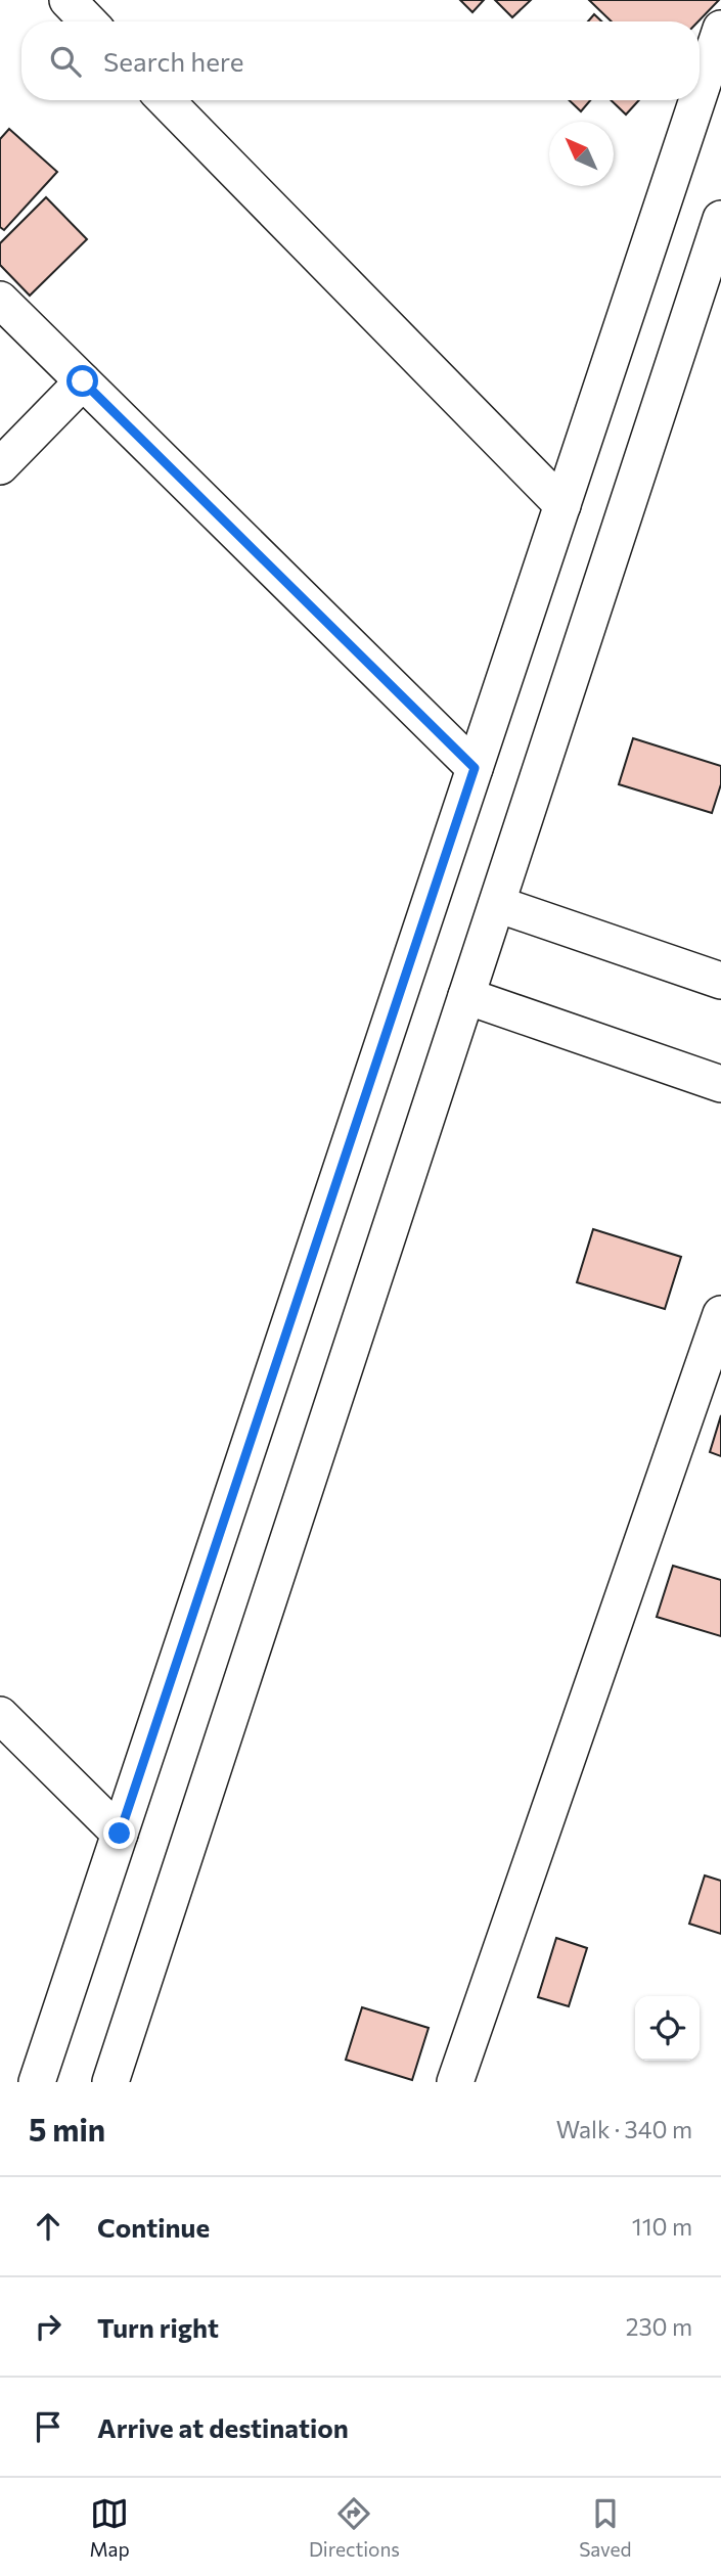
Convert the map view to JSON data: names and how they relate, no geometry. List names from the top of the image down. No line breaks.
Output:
{"north":"top left","page":{"search":"Search here","heading":["5 min","Walk · 340 m"],"list":[["Continue","110 m"],["Turn right","230 m"],"Arrive at destination"],"nav":["Map","Directions","Saved"]}}
